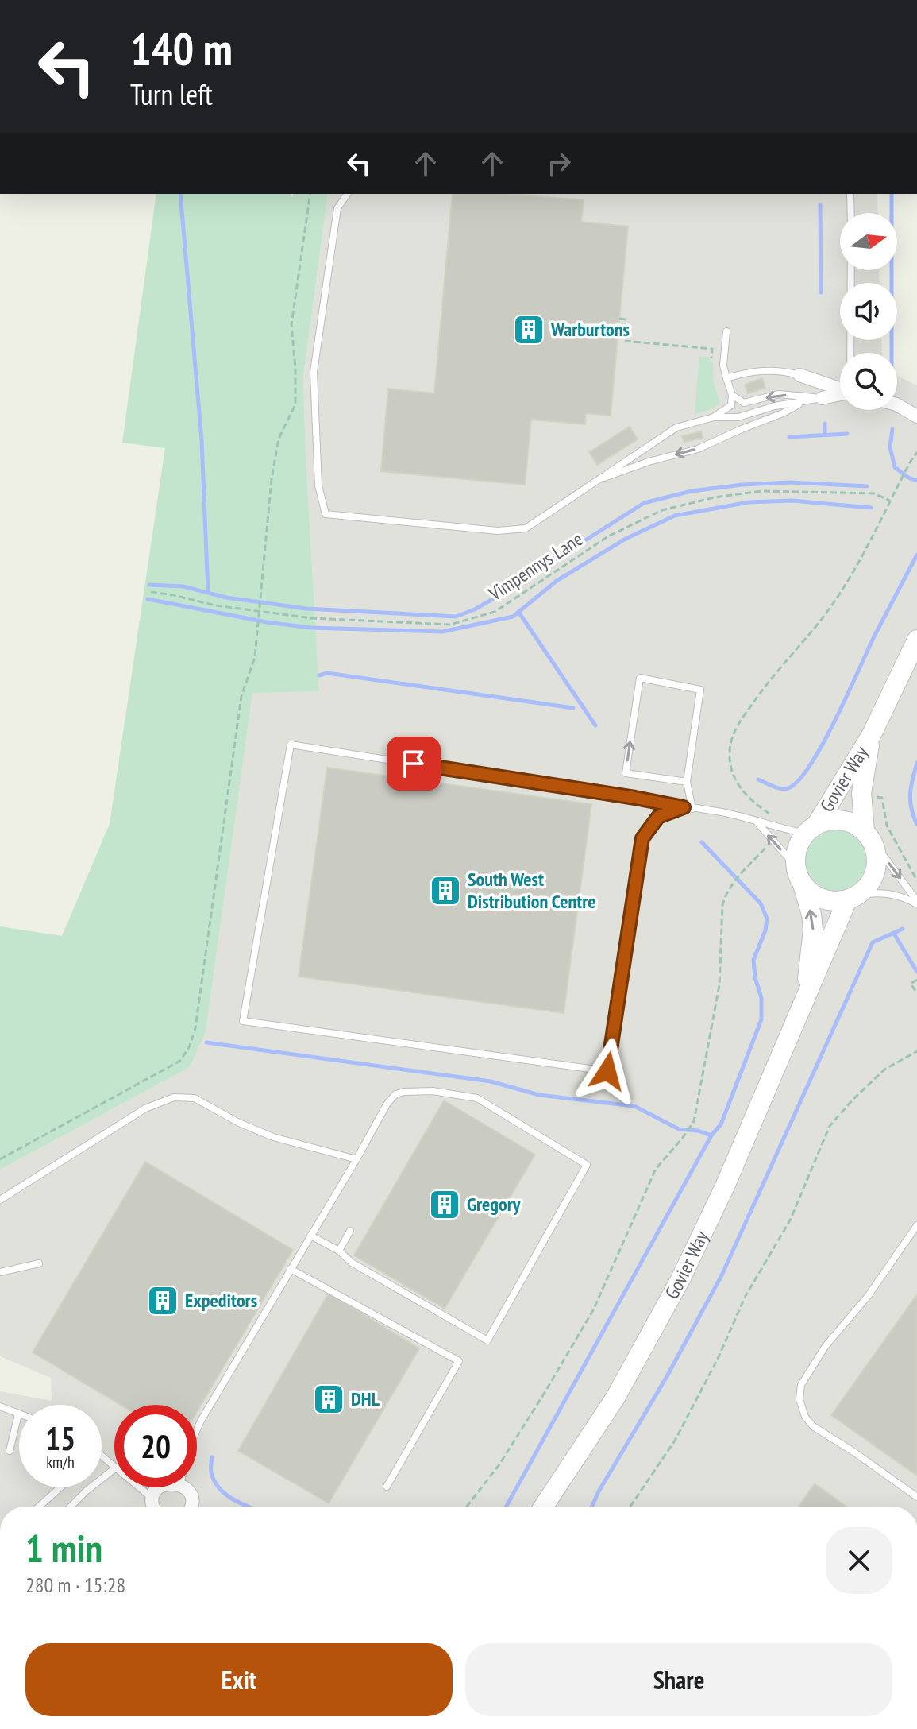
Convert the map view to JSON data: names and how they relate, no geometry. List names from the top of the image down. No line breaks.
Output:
{"streets":{"street":["Govier Way"],"path":["Vimpennys Lane"]},"places":{"building":["Warburtons","South West Distribution Centre","Gregory","Expeditors","DHL"]},"north":"right","page":{"turn":["140 m","Turn left"],"speed":"15 km/h","limit":"20","heading":["1 min","280 m · 15:28"],"buttons":["Exit","Share"]}}
